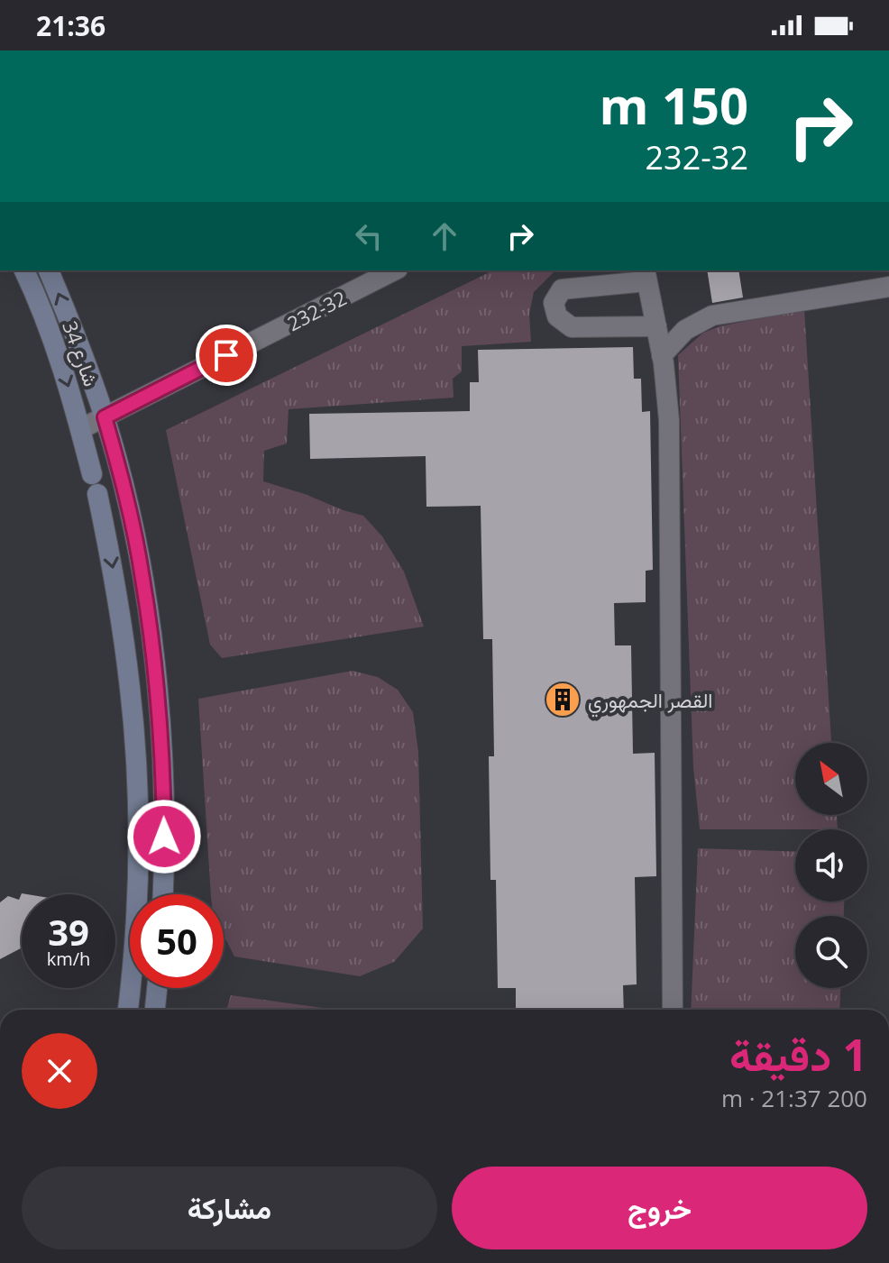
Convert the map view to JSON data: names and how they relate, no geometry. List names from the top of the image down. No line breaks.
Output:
{"streets":{"main road":["شارع 34"],"street":["232-32"]},"crossings":[["232-32","شارع 34"]],"places":{"building":["القصر الجمهوري"]},"north":"top left","page":{"status":"21:36","turn":["150 m","232-32"],"speed":"39 km/h","limit":"50","heading":["1 دقيقة","200 m · 21:37"],"buttons":["خروج","مشاركة"]}}
